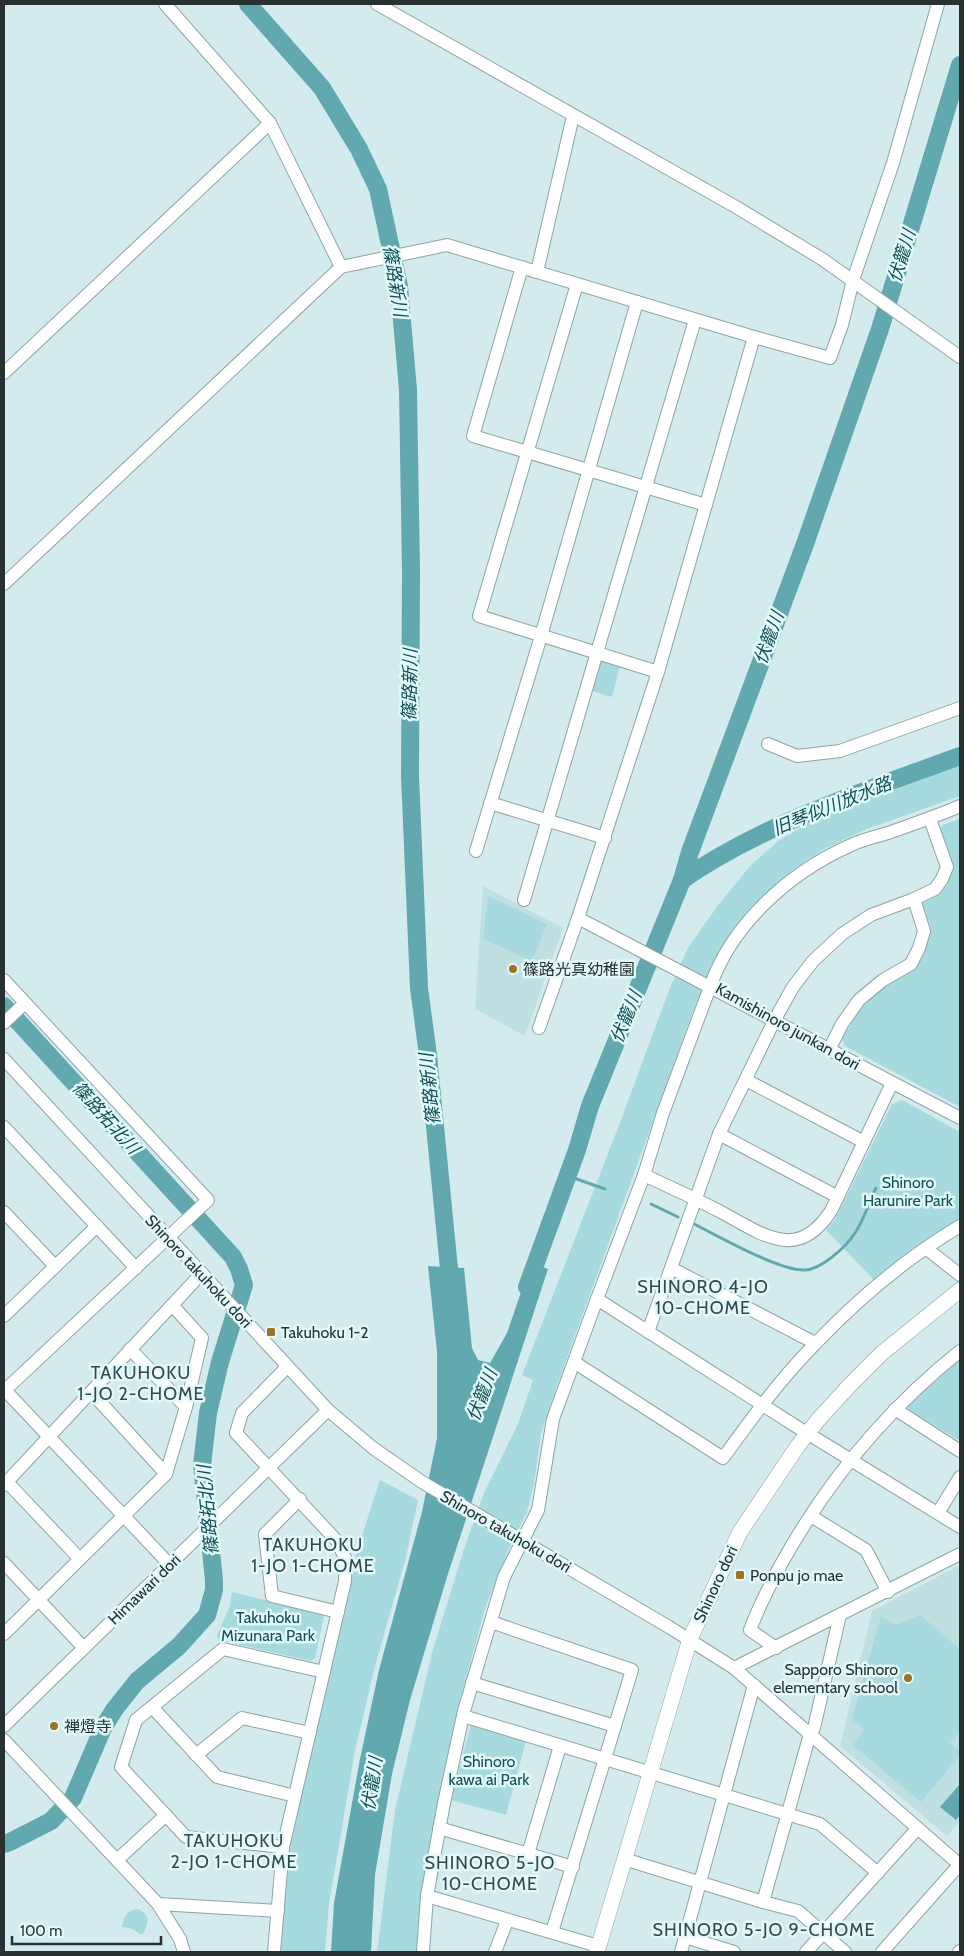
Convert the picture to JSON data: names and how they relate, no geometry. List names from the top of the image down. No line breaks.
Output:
{"streets":{"main road":["Shinoro dori"],"street":["Kamishinoro junkan dori","Shinoro takuhoku dori","Himawari dori"]},"crossings":[["Shinoro takuhoku dori","Shinoro dori"],["Shinoro takuhoku dori","Himawari dori"]],"districts":["SHINORO 4-JO 10-CHOME","TAKUHOKU 1-JO 2-CHOME","TAKUHOKU 1-JO 1-CHOME","TAKUHOKU 2-JO 1-CHOME","SHINORO 5-JO 10-CHOME","SHINORO 5-JO 9-CHOME"],"water":["伏籠川","篠路新川","旧琴似川放水路","篠路拓北川"],"parks":["Shinoro Harunire Park","Takuhoku Mizunara Park","Shinoro kawa ai Park"],"places":{"other":["篠路光真幼稚園","Sapporo Shinoro elementary school","禅燈寺"],"transit":["Takuhoku 1-2","Ponpu jo mae"]},"scale_bar":"100 m"}
